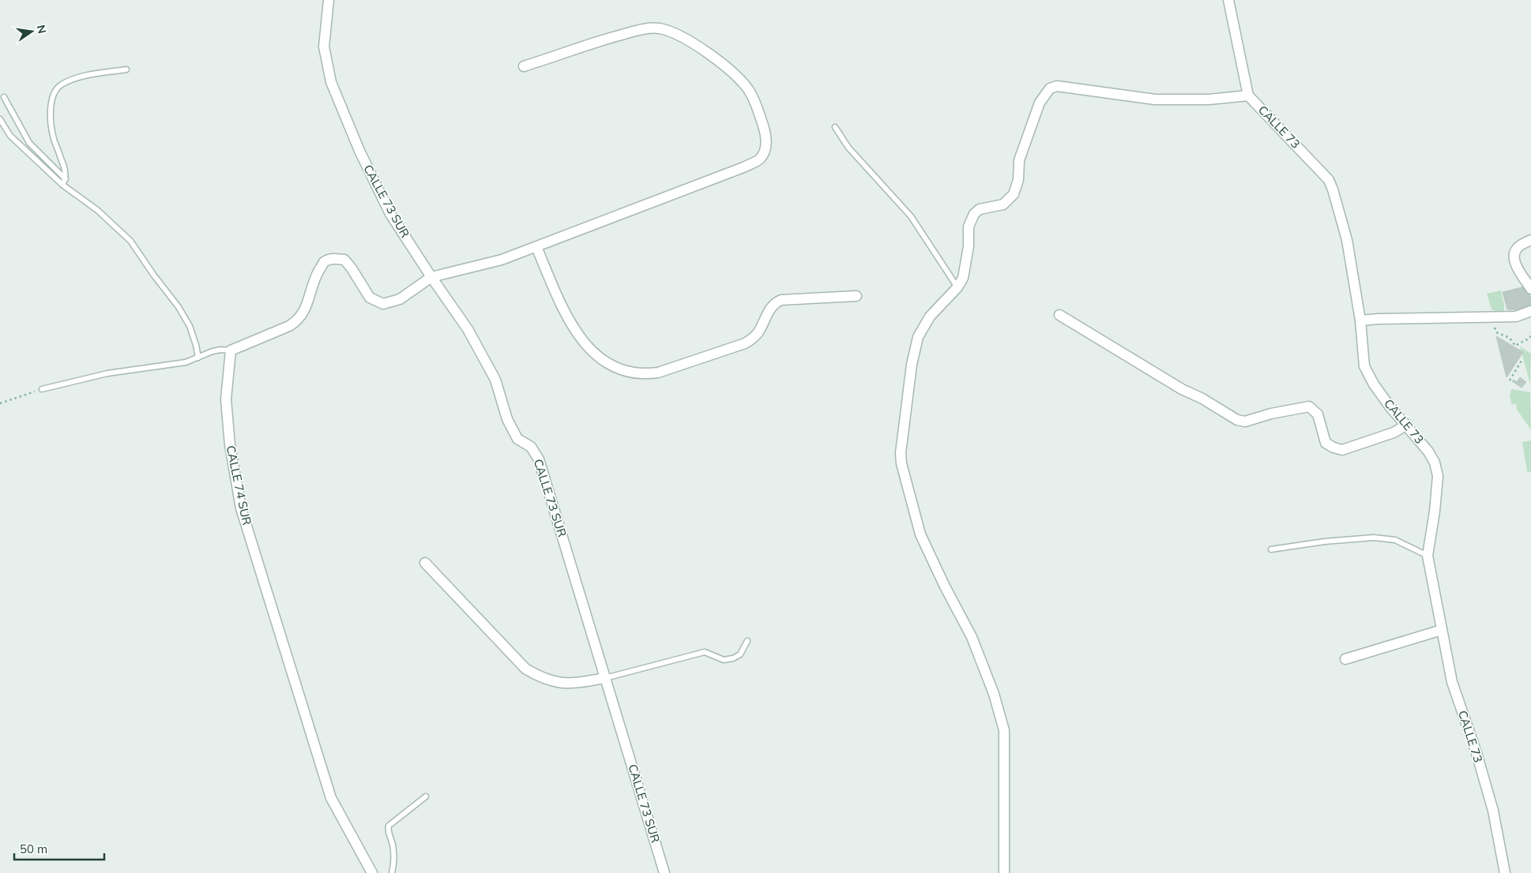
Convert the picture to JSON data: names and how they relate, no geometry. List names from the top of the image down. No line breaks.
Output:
{"streets":{"street":["CALLE 73","CALLE 73 SUR","CALLE 74 SUR"]},"scale_bar":"50 m","north":"right"}
